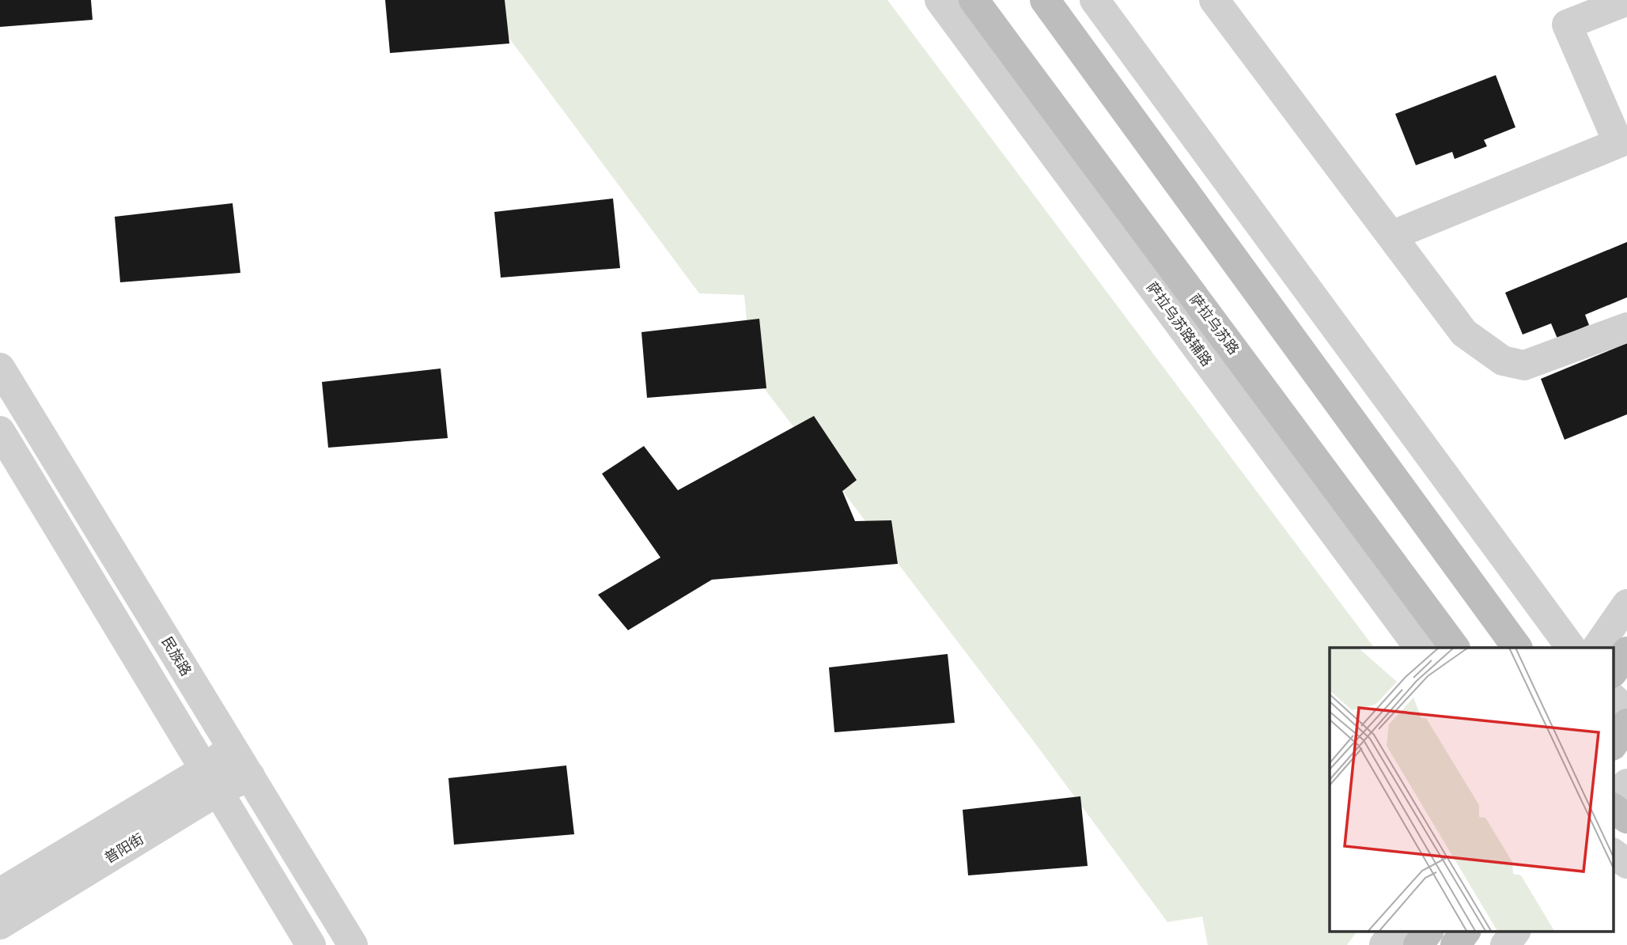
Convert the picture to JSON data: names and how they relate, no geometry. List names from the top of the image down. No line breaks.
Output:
{"streets":{"main road":["萨拉乌苏路"],"street":["萨拉乌苏路辅路","民族路","普阳街"]},"crossings":[["民族路","普阳街"]]}
